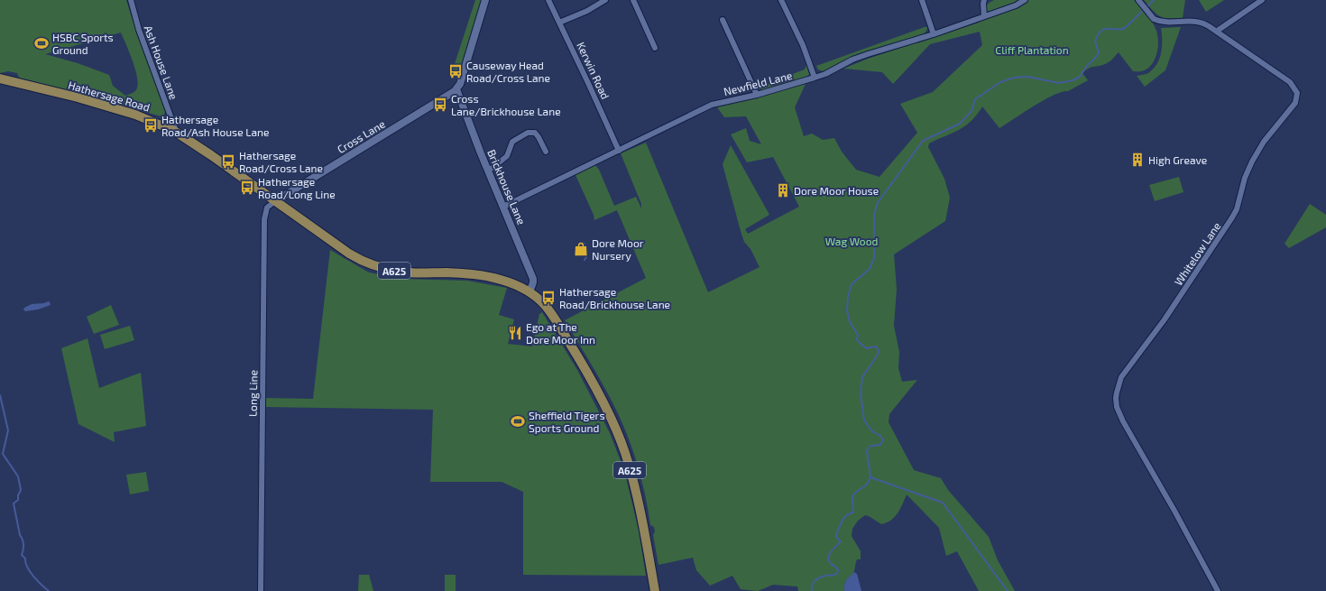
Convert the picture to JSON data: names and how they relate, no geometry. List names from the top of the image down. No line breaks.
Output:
{"streets":{"main road":["Hathersage Road","A625"],"street":["Ash House Lane","Kerwin Road","Newfield Lane","Cross Lane","Brickhouse Lane","Whitelow Lane","Long Line"]},"crossings":[["Ash House Lane","Hathersage Road"],["Kerwin Road","Newfield Lane"],["Newfield Lane","Brickhouse Lane"],["Hathersage Road","Cross Lane"],["Hathersage Road","A625"],["Hathersage Road","Long Line"],["Cross Lane","Brickhouse Lane"],["Cross Lane","A625"],["Cross Lane","Long Line"],["Brickhouse Lane","A625"],["A625","Long Line"]],"parks":["Cliff Plantation","Wag Wood"],"places":{"sports":["HSBC Sports Ground","Sheffield Tigers Sports Ground"],"bus stop":["Causeway Head Road/Cross Lane","Cross Lane/Brickhouse Lane","Hathersage Road/Ash House Lane","Hathersage Road/Cross Lane","Hathersage Road/Long Line","Hathersage Road/Brickhouse Lane"],"building":["High Greave","Dore Moor House"],"shop":["Dore Moor Nursery"],"restaurant":["Ego at The Dore Moor Inn"]}}
